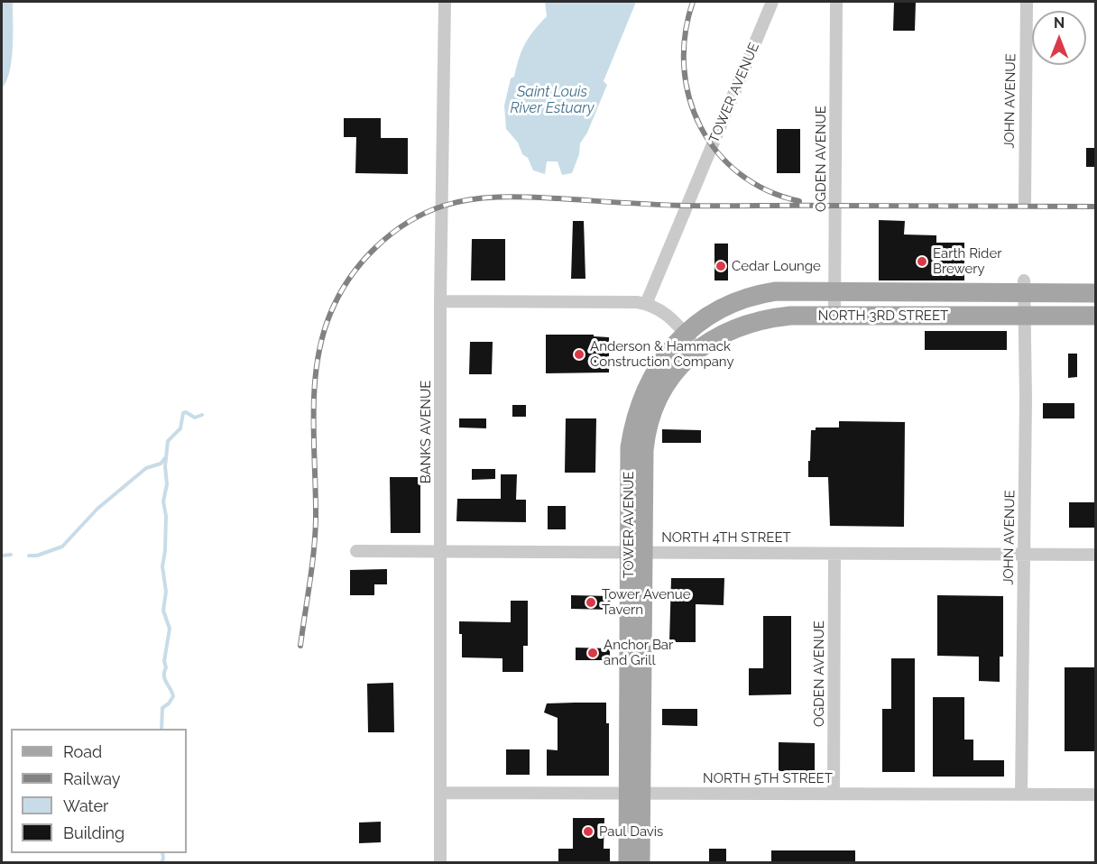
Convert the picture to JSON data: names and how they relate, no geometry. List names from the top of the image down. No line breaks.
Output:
{"streets":{"main road":["TOWER AVENUE","NORTH 3RD STREET"],"street":["JOHN AVENUE","OGDEN AVENUE","BANKS AVENUE","NORTH 4TH STREET","NORTH 5TH STREET"]},"crossings":[["TOWER AVENUE","NORTH 3RD STREET"],["TOWER AVENUE","NORTH 4TH STREET"],["TOWER AVENUE","NORTH 5TH STREET"],["JOHN AVENUE","NORTH 3RD STREET"],["JOHN AVENUE","NORTH 4TH STREET"],["JOHN AVENUE","NORTH 5TH STREET"],["OGDEN AVENUE","NORTH 3RD STREET"],["OGDEN AVENUE","NORTH 4TH STREET"],["OGDEN AVENUE","NORTH 5TH STREET"],["BANKS AVENUE","NORTH 4TH STREET"],["BANKS AVENUE","NORTH 5TH STREET"]],"water":["Saint Louis River Estuary"],"places":["Earth Rider Brewery","Cedar Lounge","Anderson & Hammack Construction Company","Tower Avenue Tavern","Anchor Bar and Grill","Paul Davis"],"legend":["Road","Railway","Water","Building"],"north":"top"}
